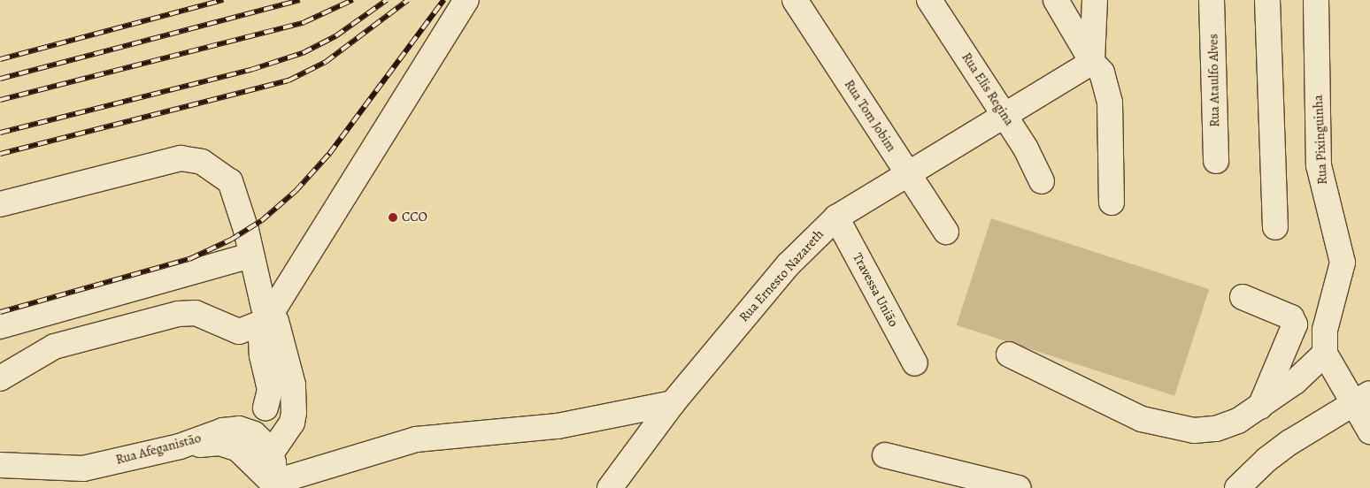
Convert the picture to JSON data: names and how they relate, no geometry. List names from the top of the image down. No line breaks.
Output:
{"streets":{"street":["Rua Ataulfo Alves","Rua Elis Regina","Rua Tom Jobim","Rua Pixinguinha","Rua Ernesto Nazareth","Travessa União","Rua Afeganistão"]},"crossings":[["Rua Elis Regina","Rua Ernesto Nazareth"],["Rua Tom Jobim","Rua Ernesto Nazareth"],["Rua Ernesto Nazareth","Travessa União"]],"places":["CCO"]}
